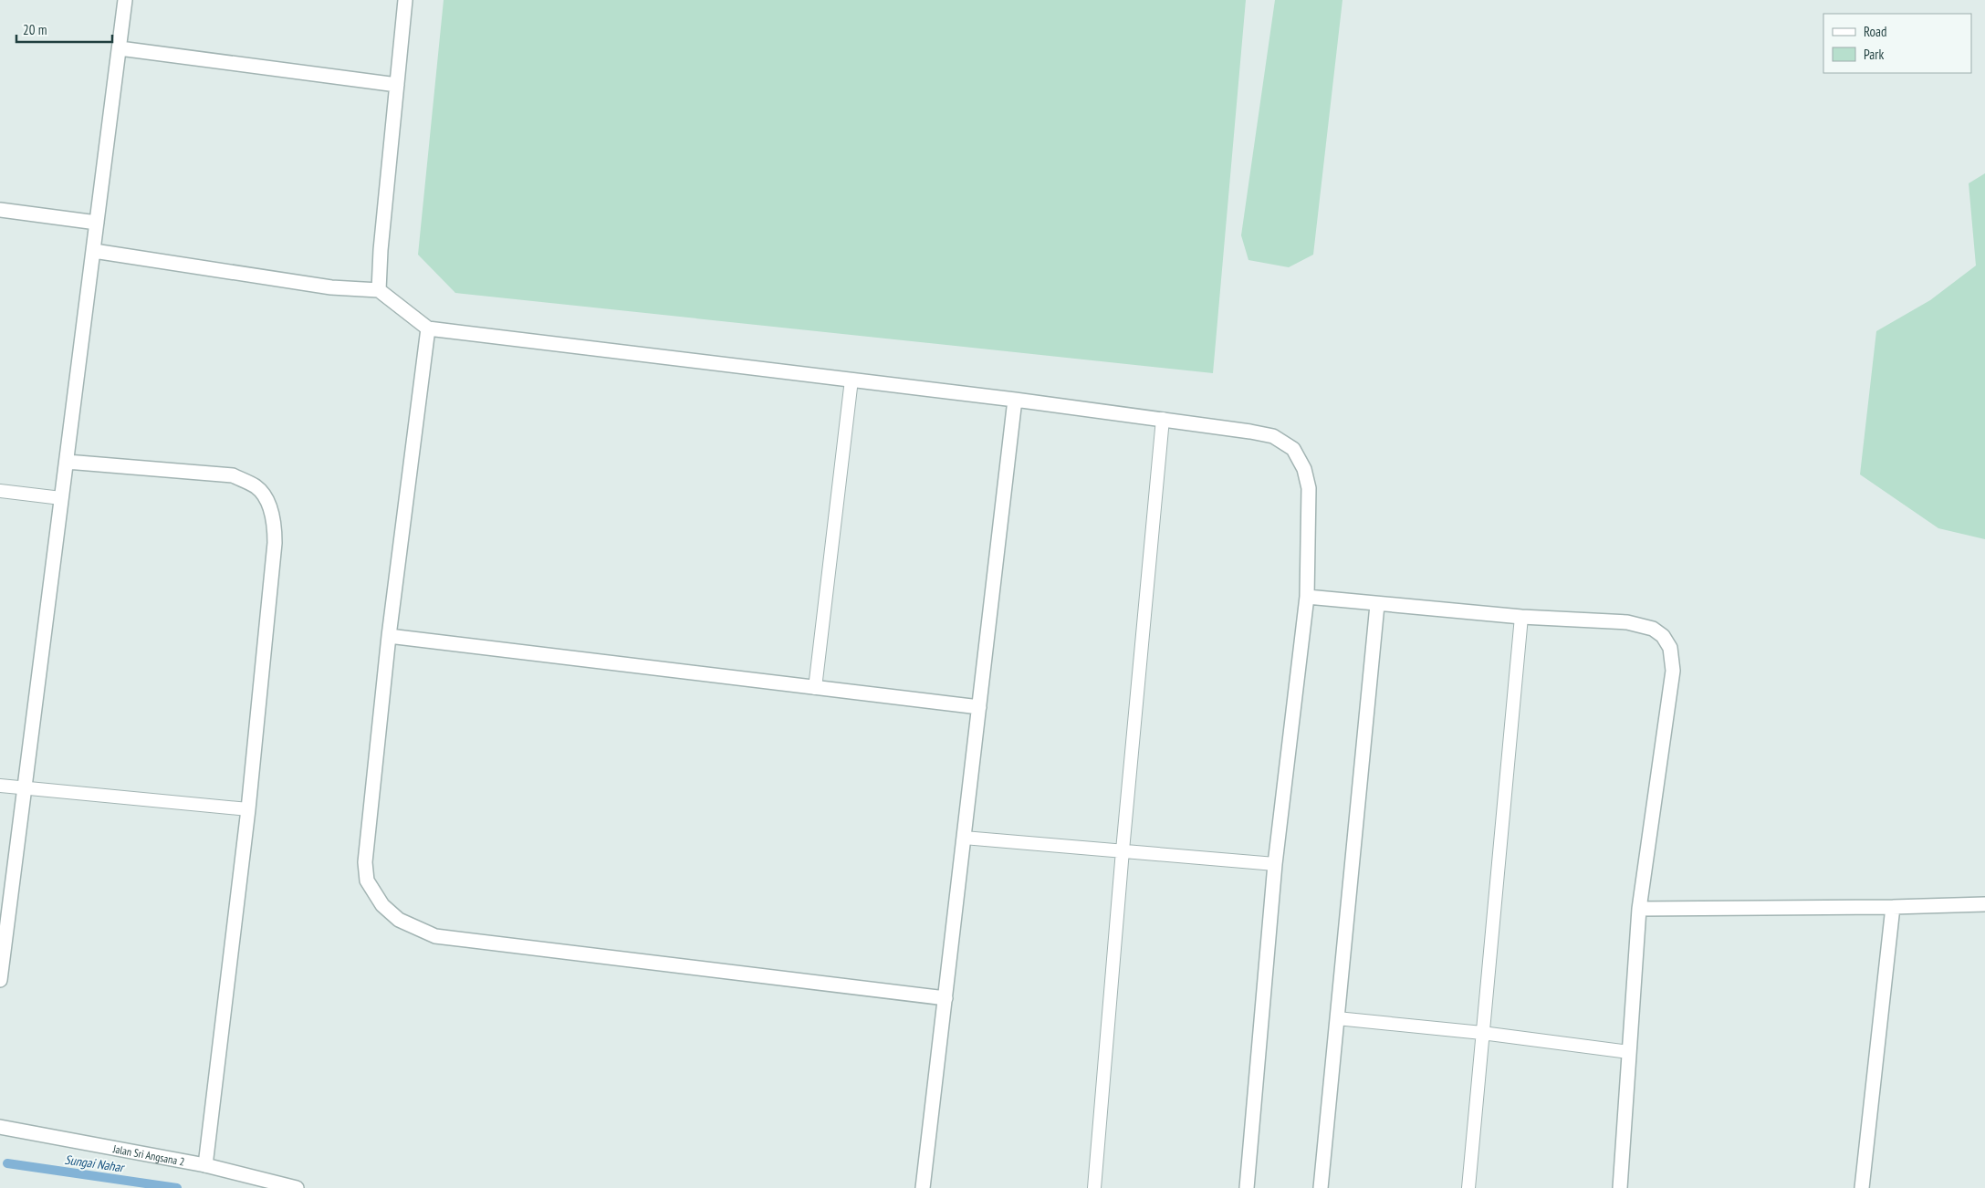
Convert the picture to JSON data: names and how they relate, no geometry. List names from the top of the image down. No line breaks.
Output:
{"streets":{"street":["Jalan Sri Angsana 2"]},"water":["Sungai Nahar"],"legend":["Road","Park"],"scale_bar":"20 m"}
